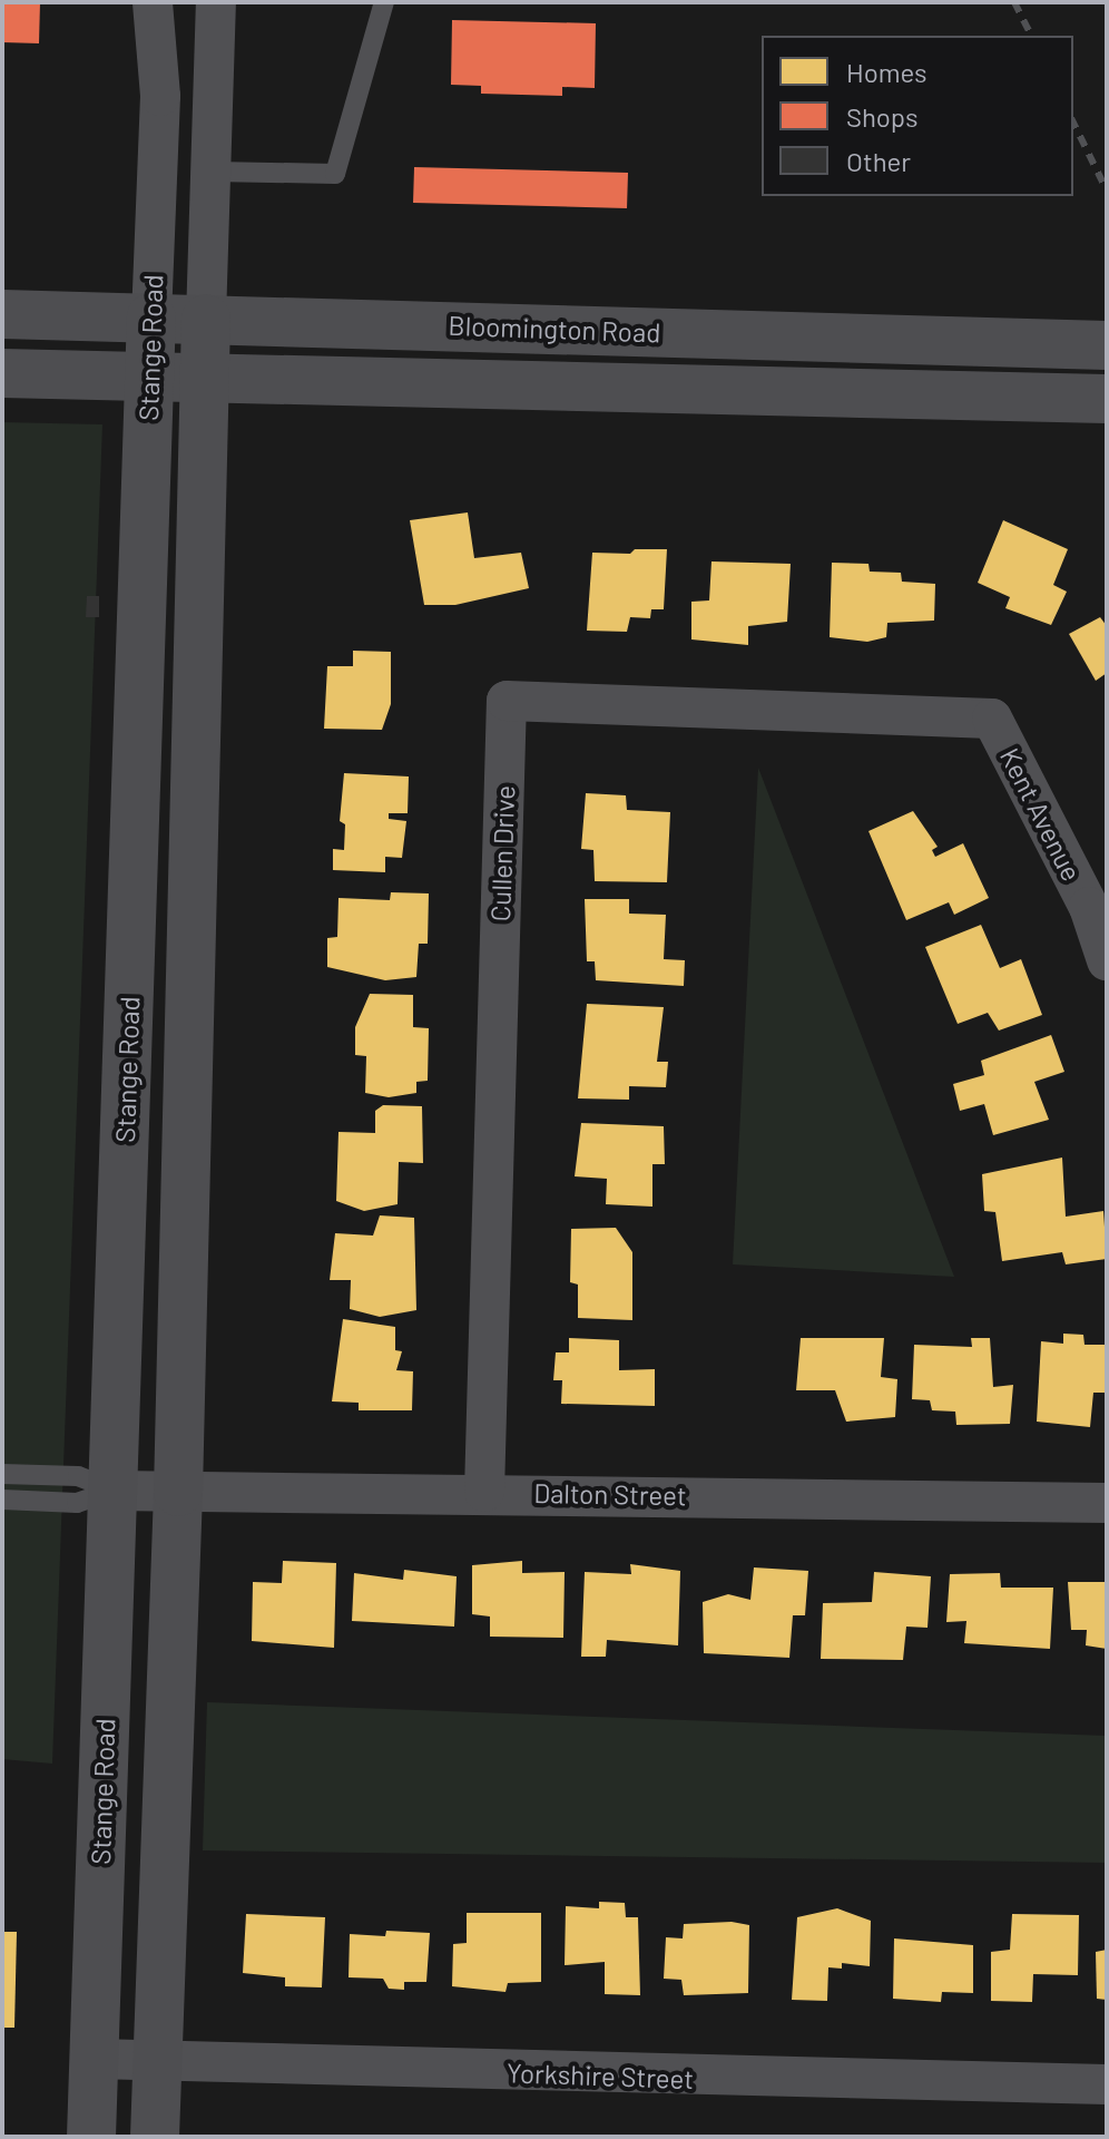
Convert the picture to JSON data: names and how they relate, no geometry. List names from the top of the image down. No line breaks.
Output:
{"streets":{"main road":["Bloomington Road","Stange Road"],"street":["Kent Avenue","Cullen Drive","Dalton Street","Yorkshire Street"]},"crossings":[["Bloomington Road","Stange Road"],["Stange Road","Dalton Street"],["Stange Road","Yorkshire Street"],["Kent Avenue","Cullen Drive"],["Cullen Drive","Dalton Street"]],"legend":["Homes","Shops","Other"]}
